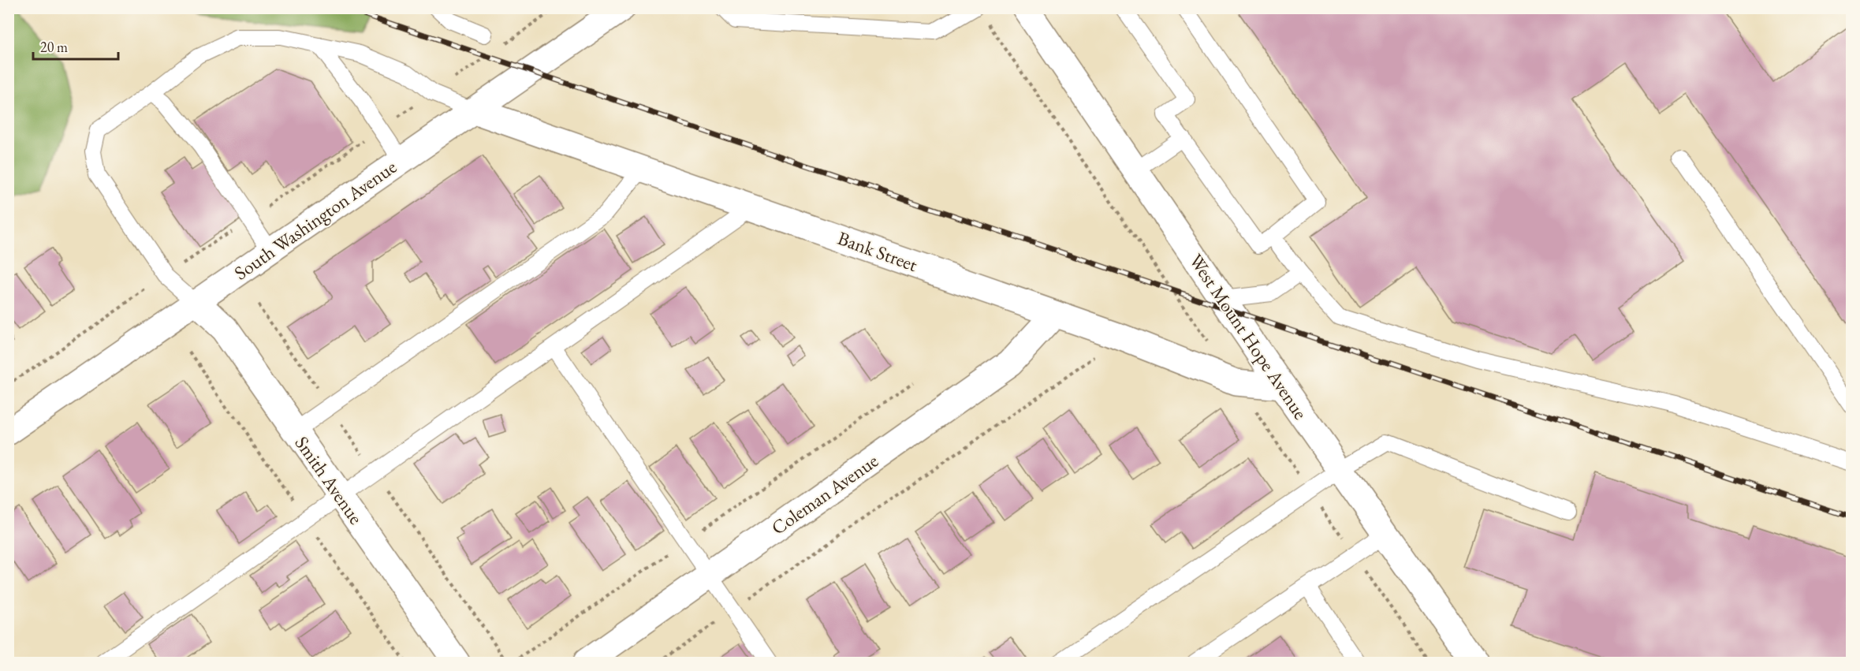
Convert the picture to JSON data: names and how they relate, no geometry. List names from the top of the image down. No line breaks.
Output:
{"streets":{"street":["South Washington Avenue","Bank Street","West Mount Hope Avenue","Smith Avenue","Coleman Avenue"]},"crossings":[["South Washington Avenue","Bank Street"],["South Washington Avenue","Smith Avenue"],["Bank Street","West Mount Hope Avenue"],["Bank Street","Coleman Avenue"]],"scale_bar":"20 m"}
